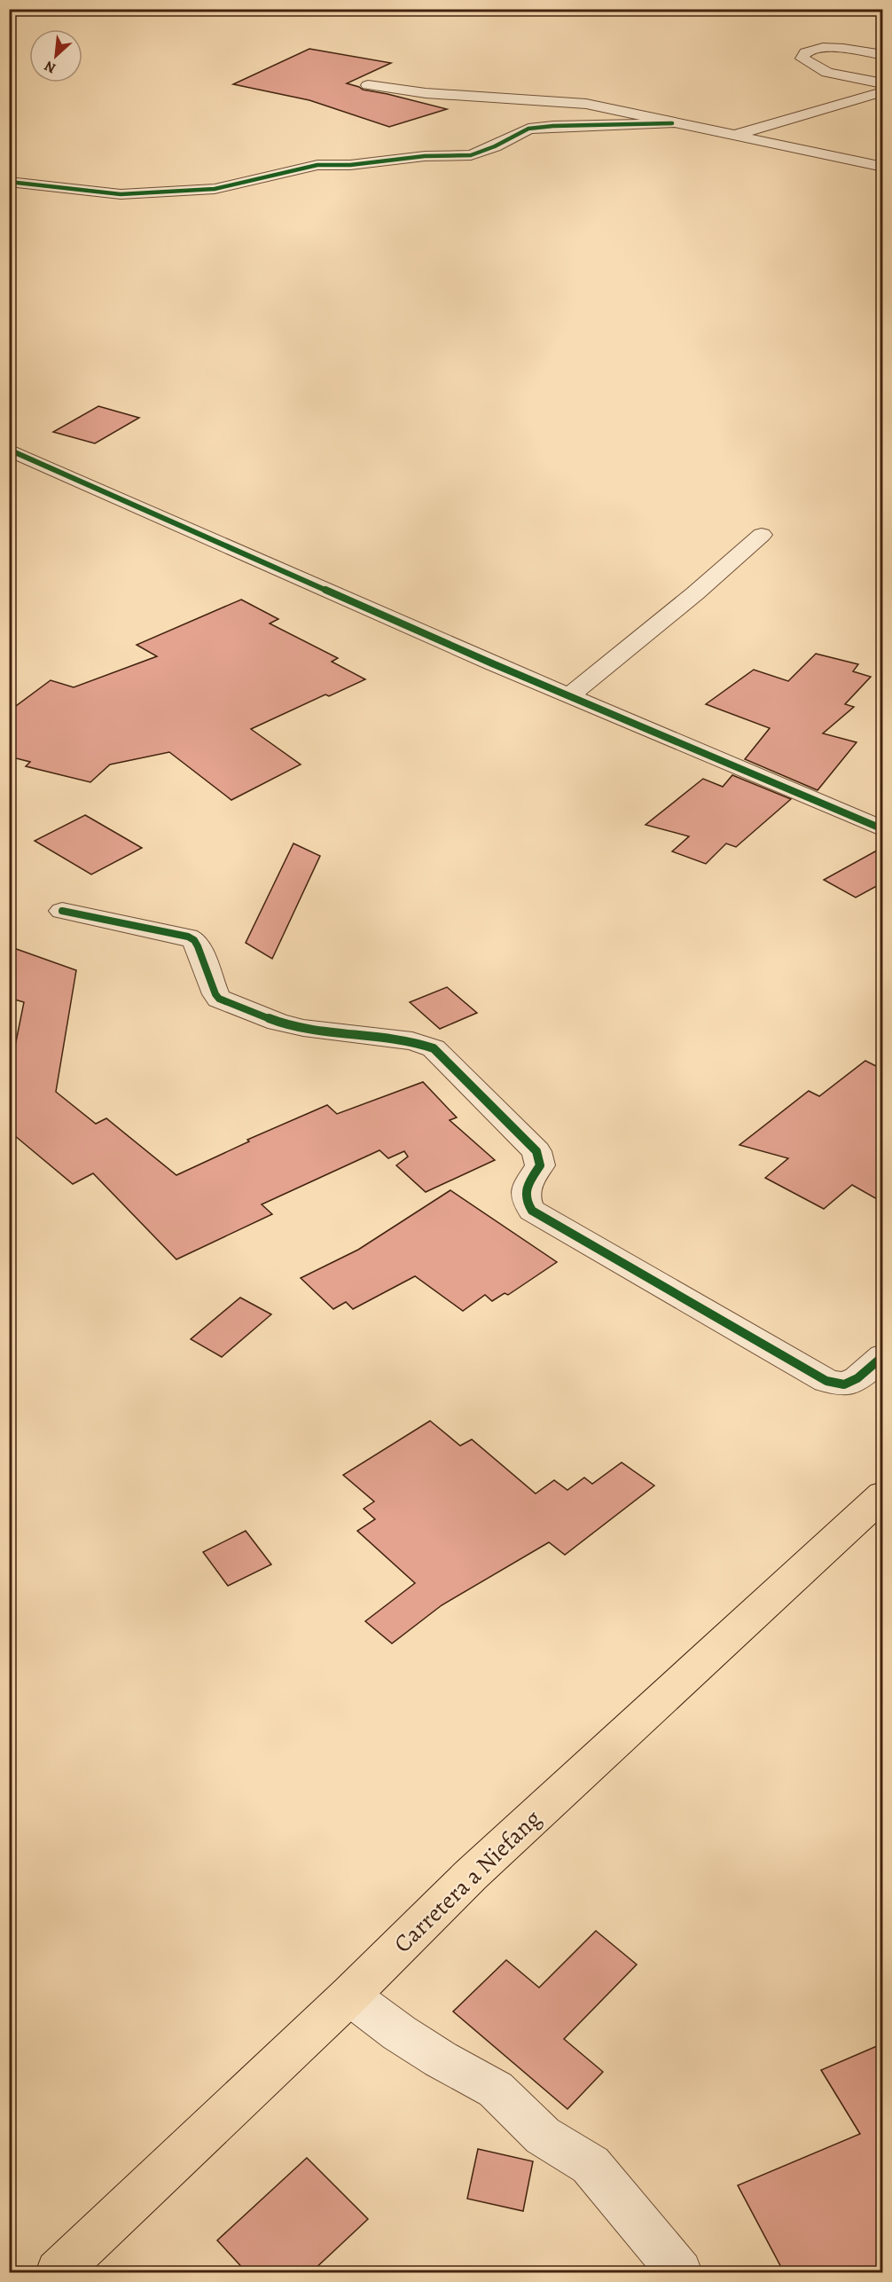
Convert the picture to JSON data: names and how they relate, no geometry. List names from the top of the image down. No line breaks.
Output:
{"streets":{"main road":["Carretera a Niefang"]},"north":"bottom left"}
